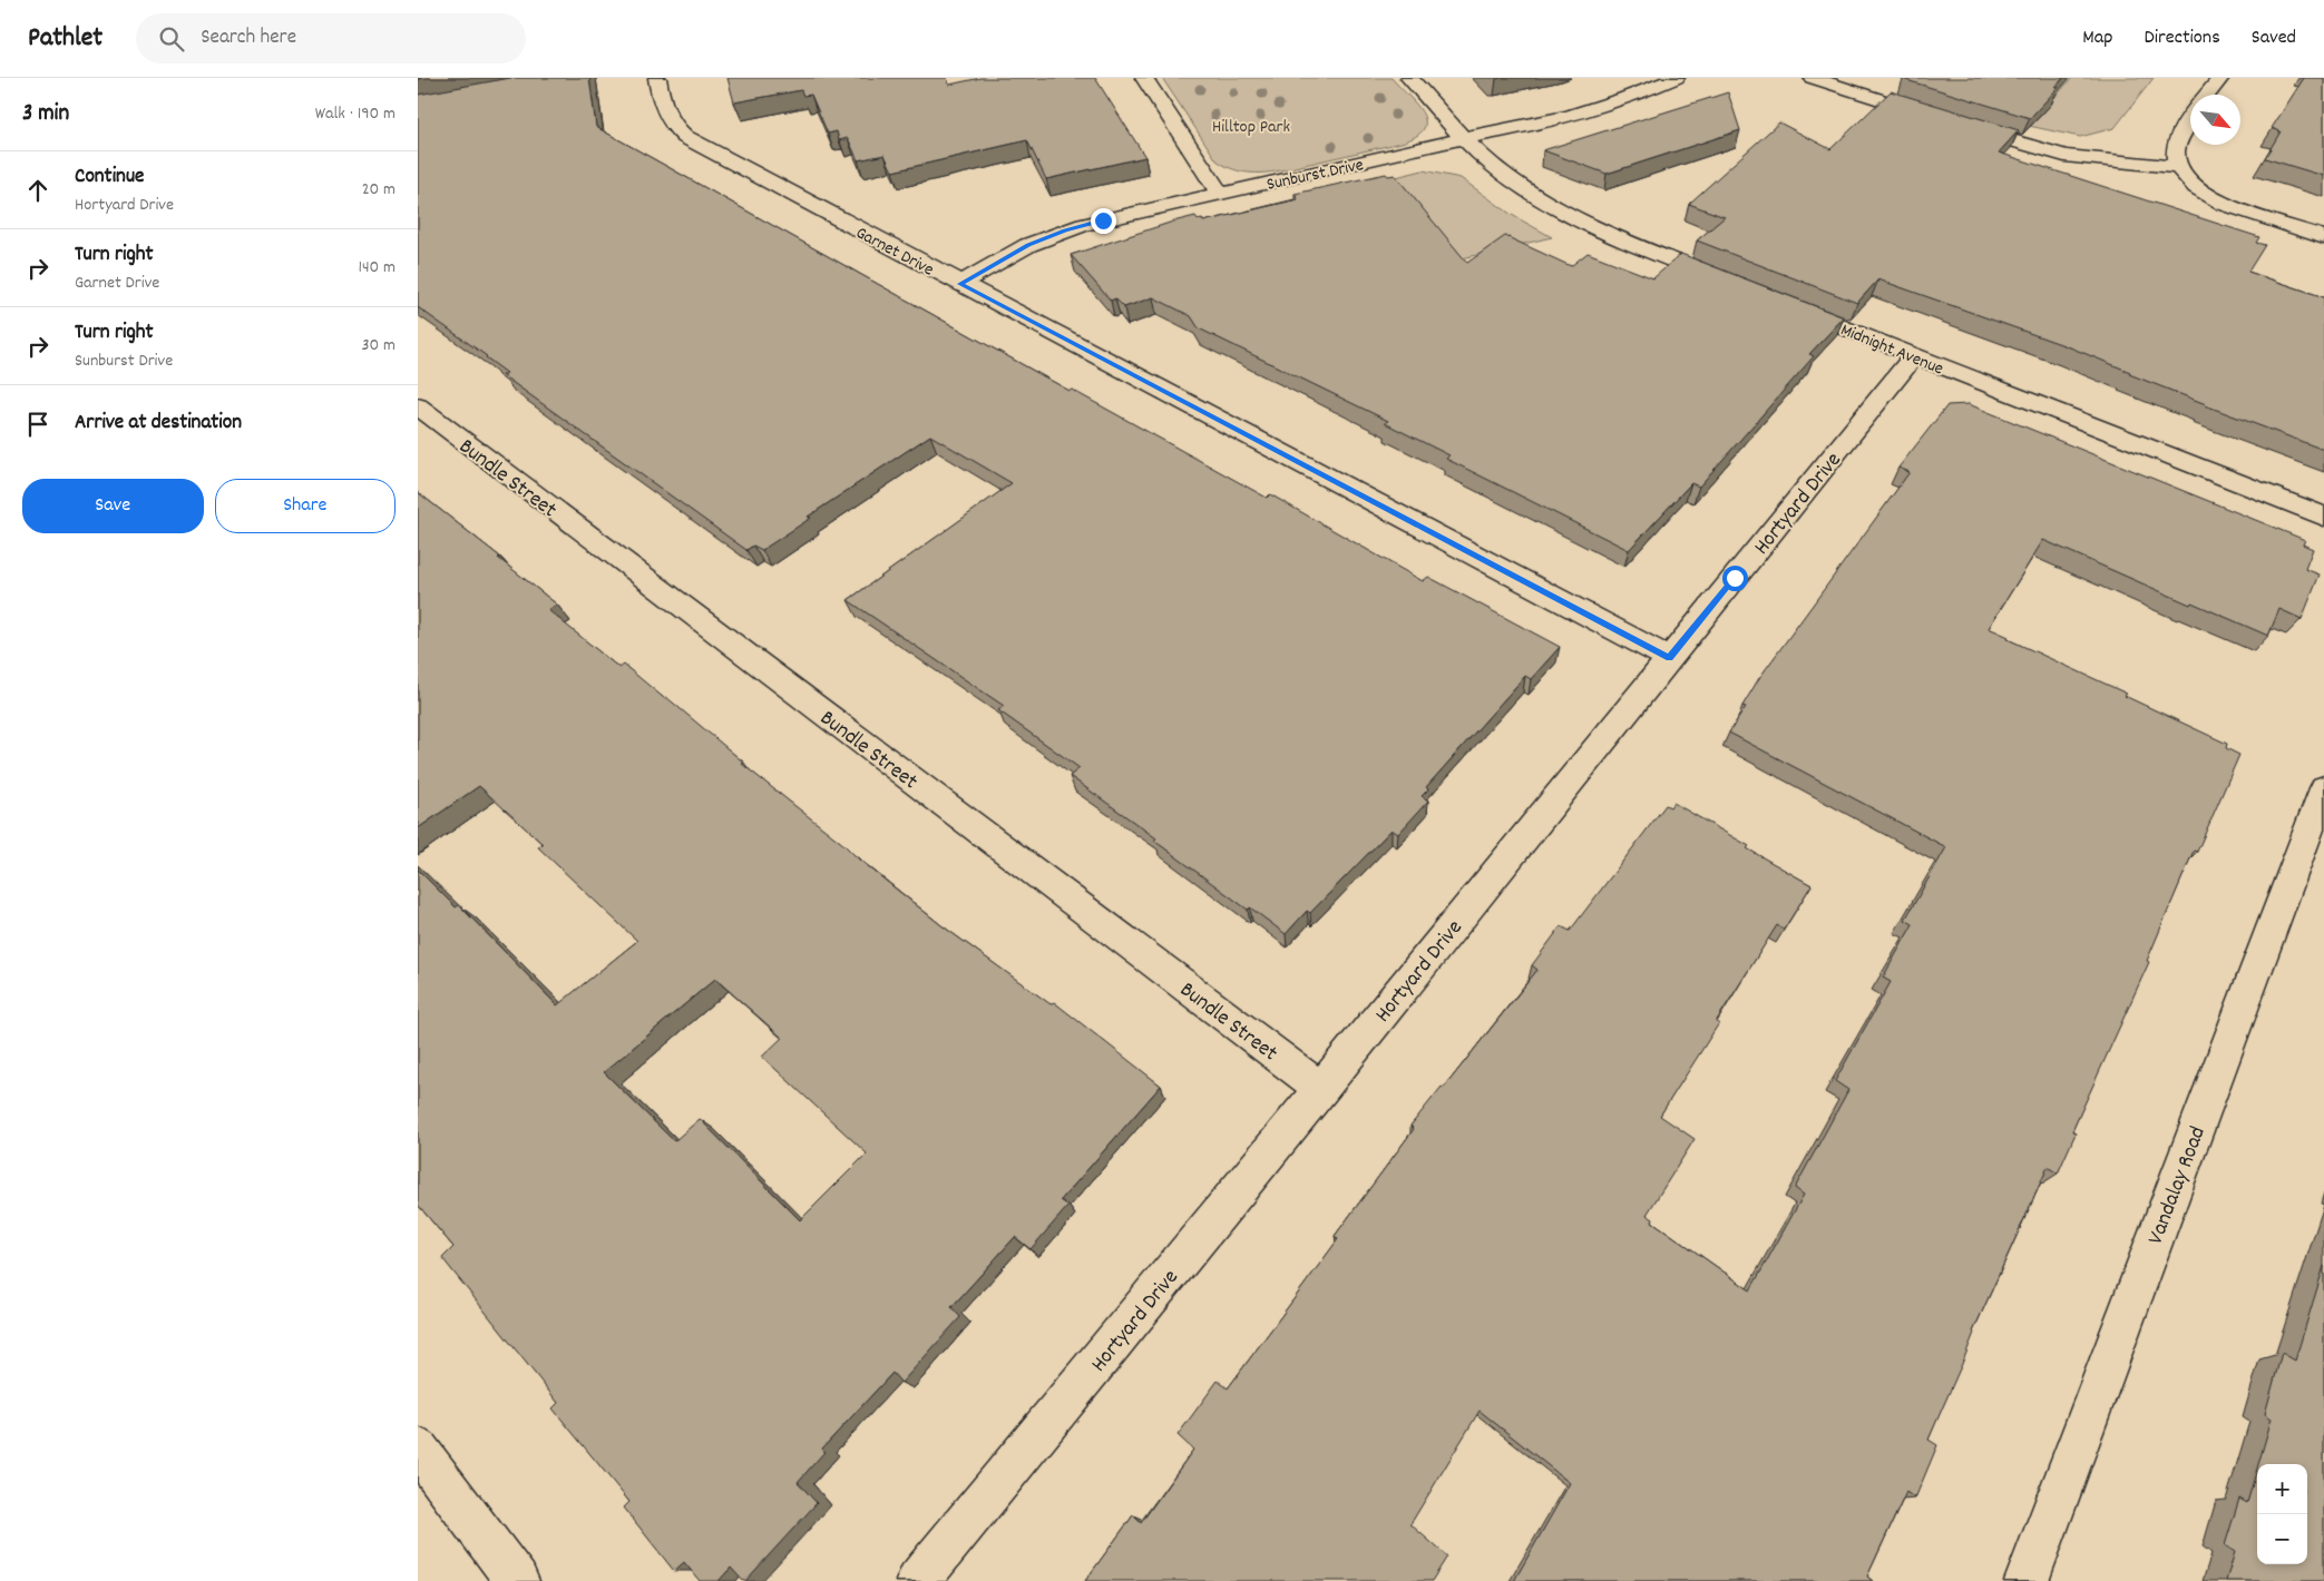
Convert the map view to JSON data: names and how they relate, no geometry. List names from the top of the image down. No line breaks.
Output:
{"streets":{"street":["Sunburst Drive","Garnet Drive","Midnight Avenue","Bundle Street","Hortyard Drive","Vandalay Road"]},"crossings":[["Sunburst Drive","Garnet Drive"],["Garnet Drive","Hortyard Drive"],["Midnight Avenue","Hortyard Drive"],["Bundle Street","Hortyard Drive"]],"parks":["Hilltop Park"],"north":"bottom right","page":{"header":"Pathlet","search":"Search here","nav":["Map","Directions","Saved"],"heading":["3 min","Walk · 190 m"],"list":[["Continue","Hortyard Drive","20 m"],["Turn right","Garnet Drive","140 m"],["Turn right","Sunburst Drive","30 m"],"Arrive at destination"],"buttons":["Save","Share"],"map_buttons":["+","−"]}}
